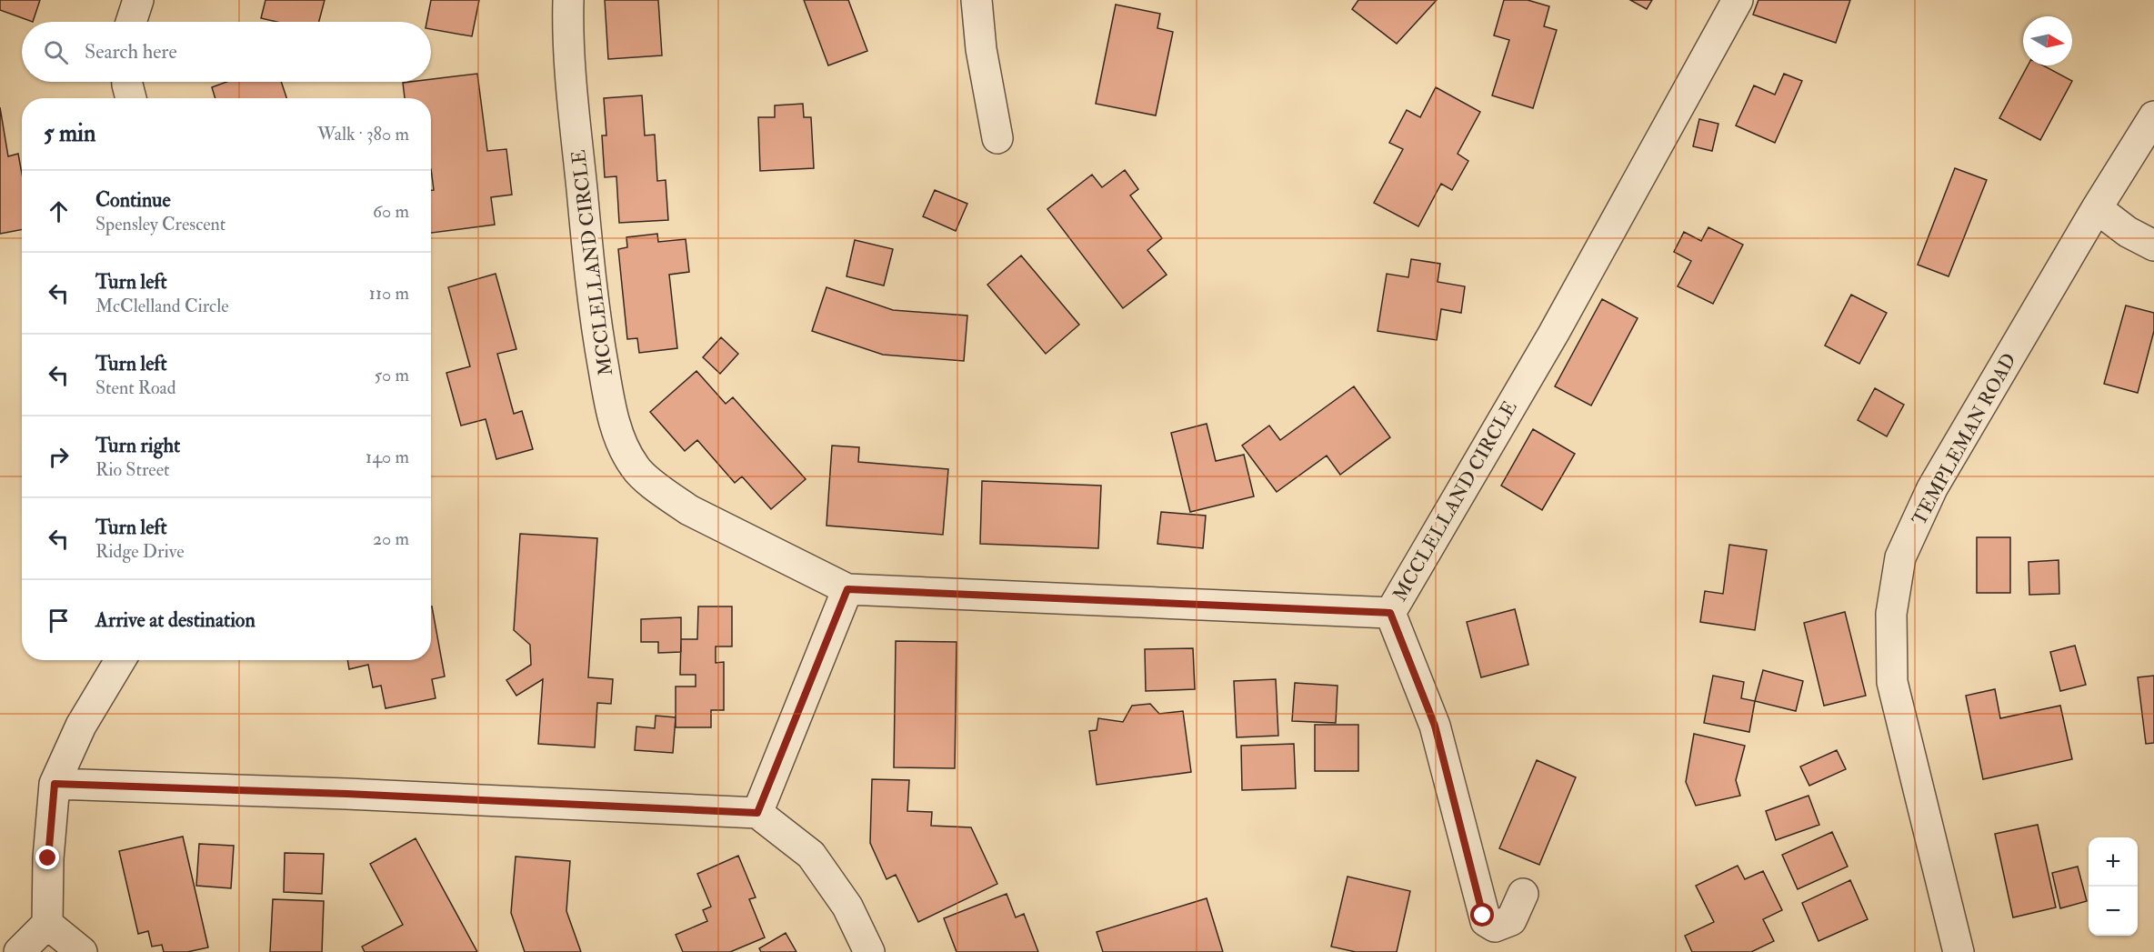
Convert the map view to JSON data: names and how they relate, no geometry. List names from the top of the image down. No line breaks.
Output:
{"streets":{"street":["MCCLELLAND CIRCLE","TEMPLEMAN ROAD"]},"north":"right","page":{"search":"Search here","heading":["5 min","Walk · 380 m"],"list":[["Continue","Spensley Crescent","60 m"],["Turn left","McClelland Circle","110 m"],["Turn left","Stent Road","50 m"],["Turn right","Rio Street","140 m"],["Turn left","Ridge Drive","20 m"],"Arrive at destination"],"map_buttons":["+","−"]}}
